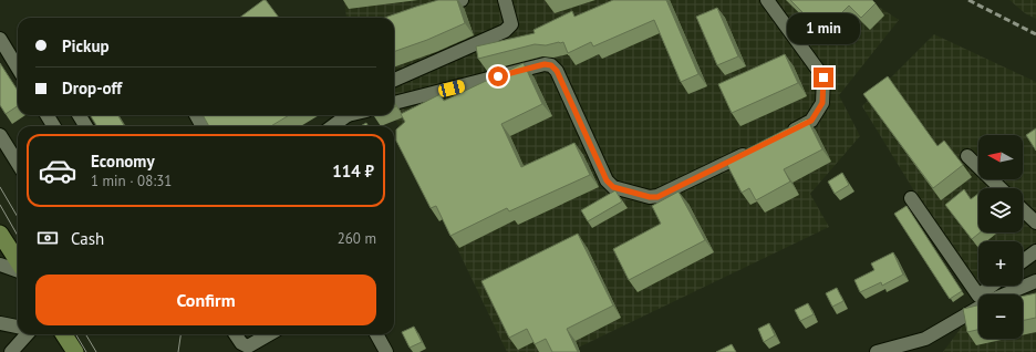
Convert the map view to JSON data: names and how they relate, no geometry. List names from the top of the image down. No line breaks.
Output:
{"north":"left","page":{"bubble":"1 min","banner":["Pickup","Drop-off"],"list":[{"name":"Economy","note":"1 min · 08:31","value":"114 ₽"}],"map_buttons":["+","−"],"pay":["Cash","260 m"],"buttons":"Confirm"}}
